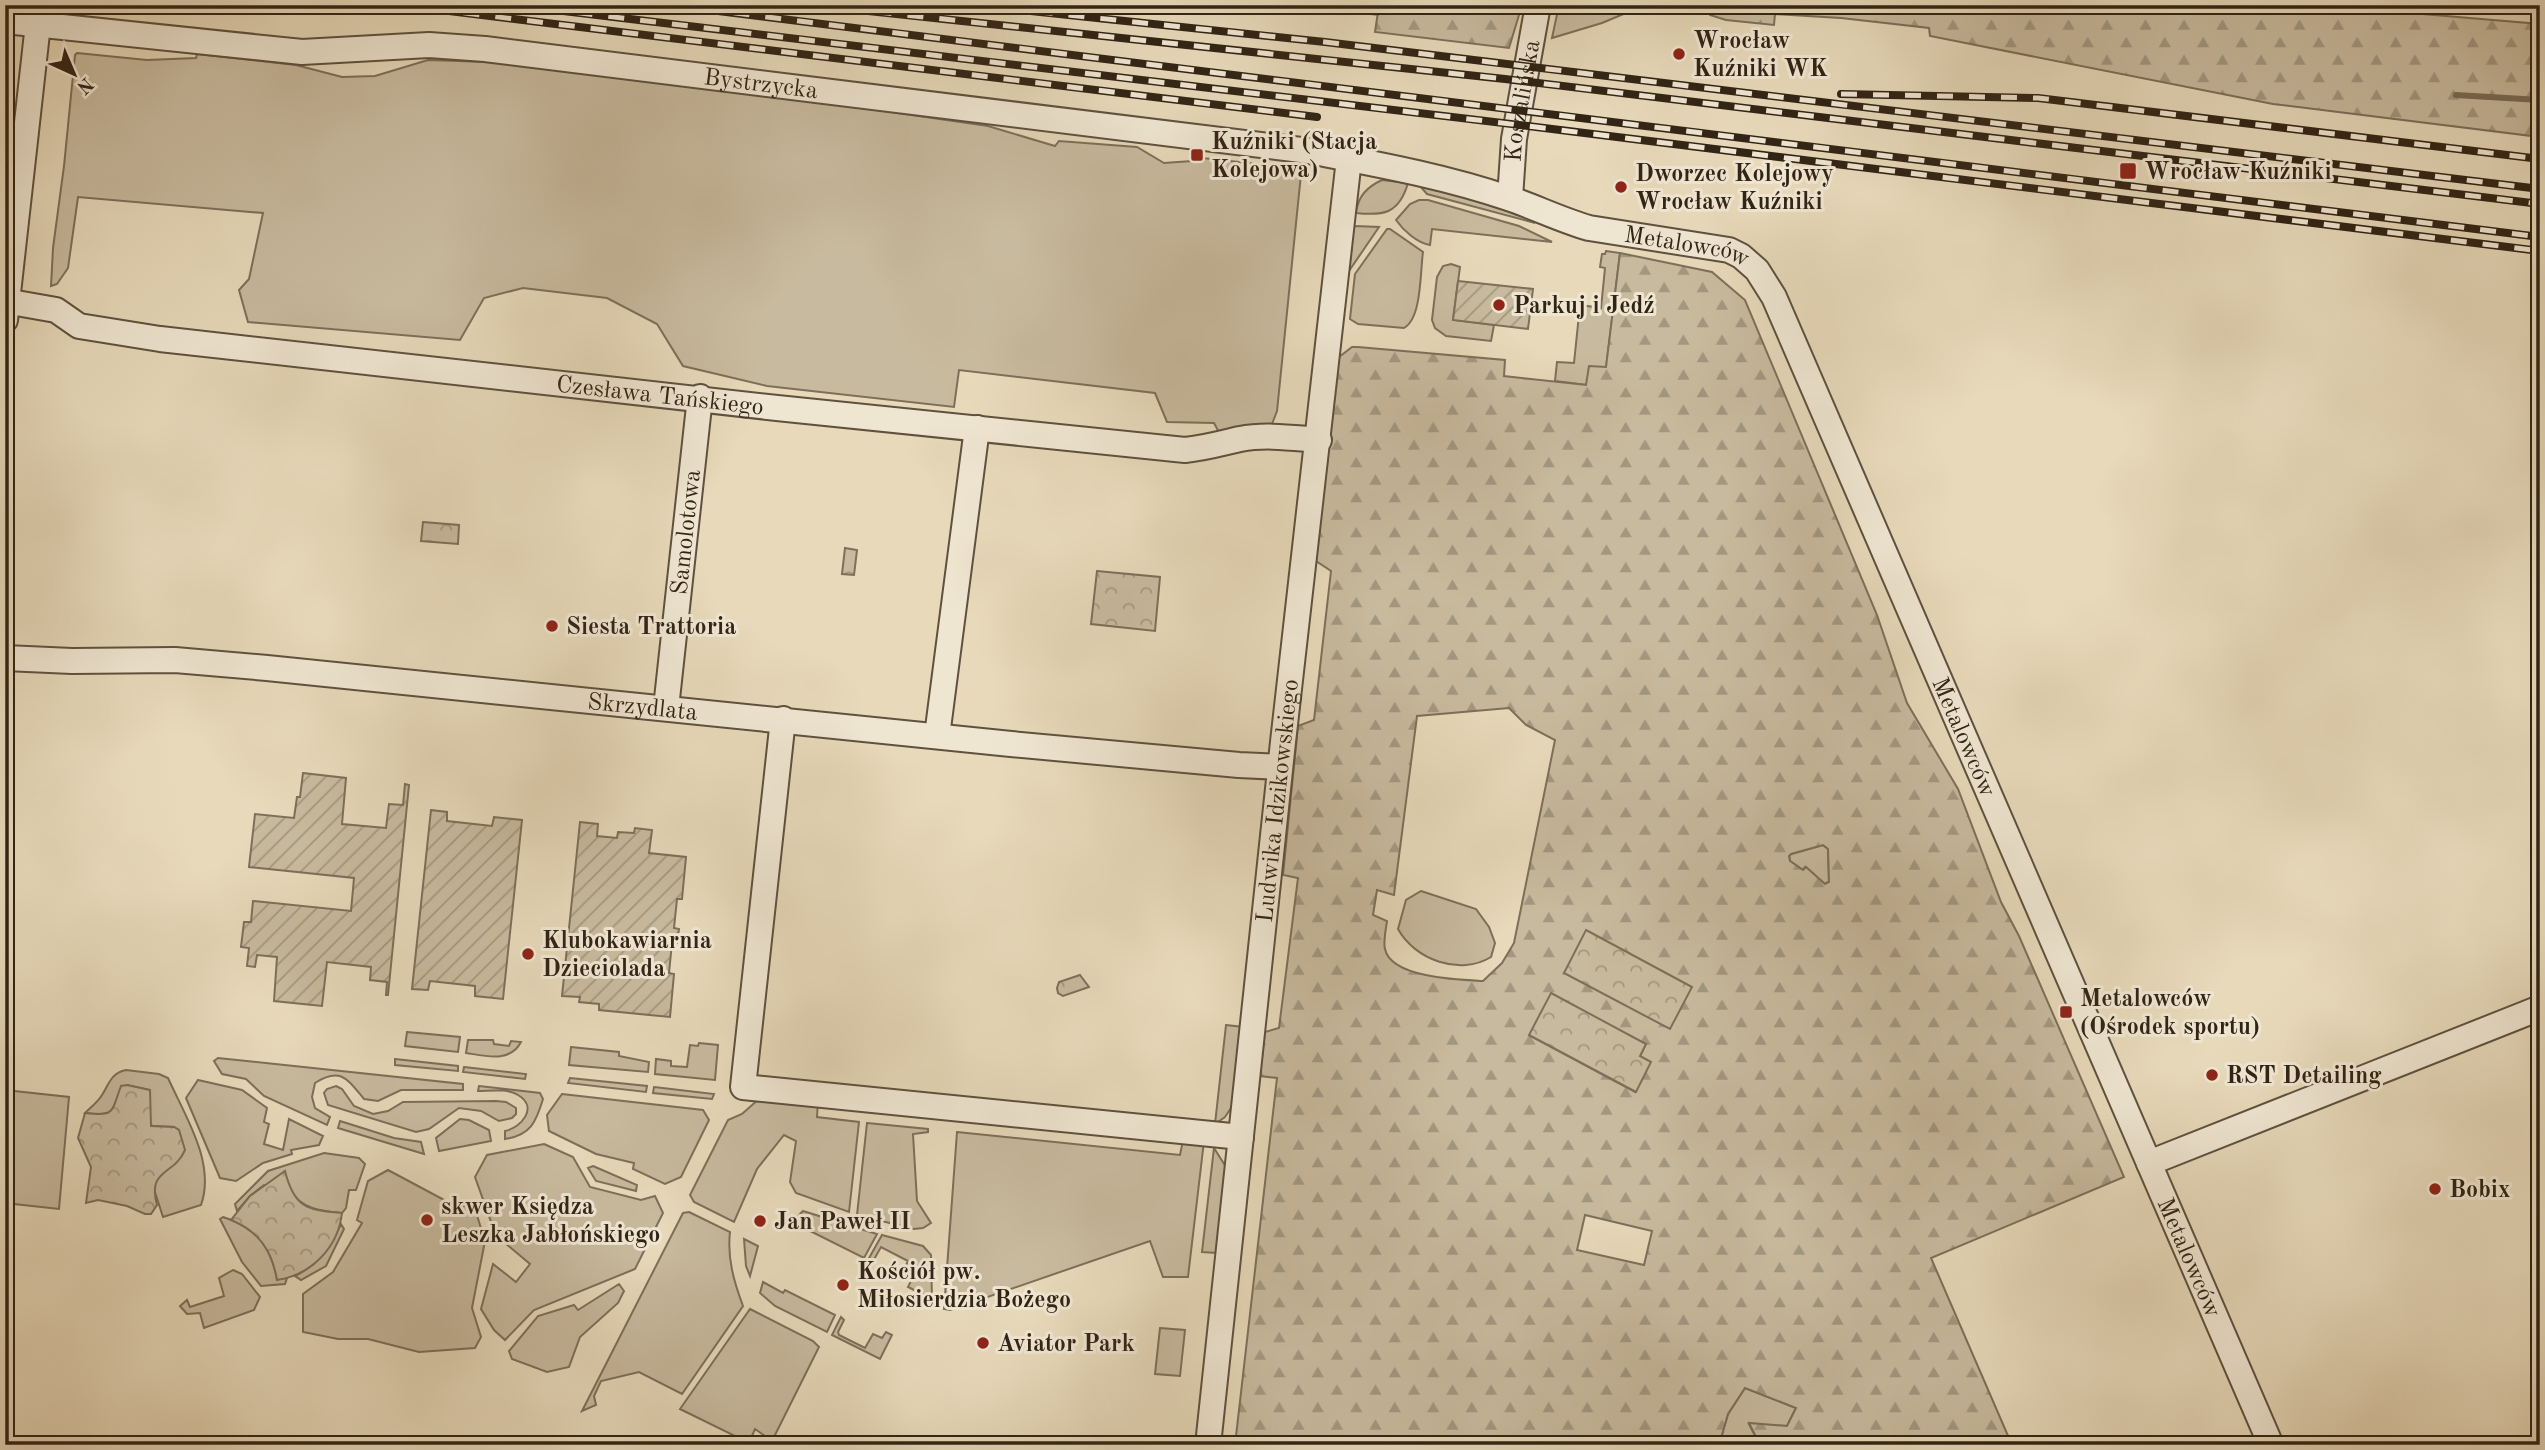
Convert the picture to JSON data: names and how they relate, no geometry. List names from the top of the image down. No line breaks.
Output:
{"streets":{"street":["Bystrzycka","Koszalińska","Metalowców","Czesława Tańskiego","Samolotowa","Skrzydlata","Ludwika Idzikowskiego"]},"crossings":[["Bystrzycka","Koszalińska"],["Bystrzycka","Metalowców"],["Bystrzycka","Ludwika Idzikowskiego"],["Koszalińska","Metalowców"],["Czesława Tańskiego","Samolotowa"],["Czesława Tańskiego","Ludwika Idzikowskiego"],["Samolotowa","Skrzydlata"],["Skrzydlata","Ludwika Idzikowskiego"]],"places":{"other":["Wrocław Kuźniki WK","Dworzec Kolejowy Wrocław Kuźniki","Parkuj i Jedź","Siesta Trattoria","Klubokawiarnia Dzieciolada","RST Detailing","Bobix","skwer Księdza Leszka Jabłońskiego","Jan Paweł II","Kościół pw. Miłosierdzia Bożego","Aviator Park"],"transit":["Kuźniki (Stacja Kolejowa)","Wrocław Kuźniki","Metalowców (Ośrodek sportu)"]},"north":"bottom right"}
